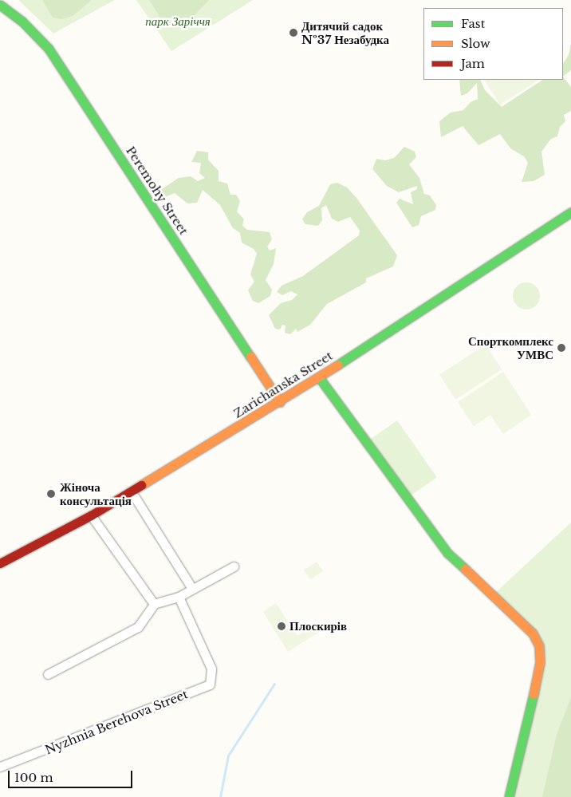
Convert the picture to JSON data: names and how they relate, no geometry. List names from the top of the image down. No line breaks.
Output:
{"streets":{"street":["Peremohy Street","Zarichanska Street","Nyzhnia Berehova Street"]},"crossings":[["Peremohy Street","Zarichanska Street"]],"parks":["парк Заріччя"],"places":["Дитячий садок №37 Незабудка","Спорткомплекс УМВС","Жіноча консультація","Плоскирів"],"legend":["Fast","Slow","Jam"],"scale_bar":"100 m"}
